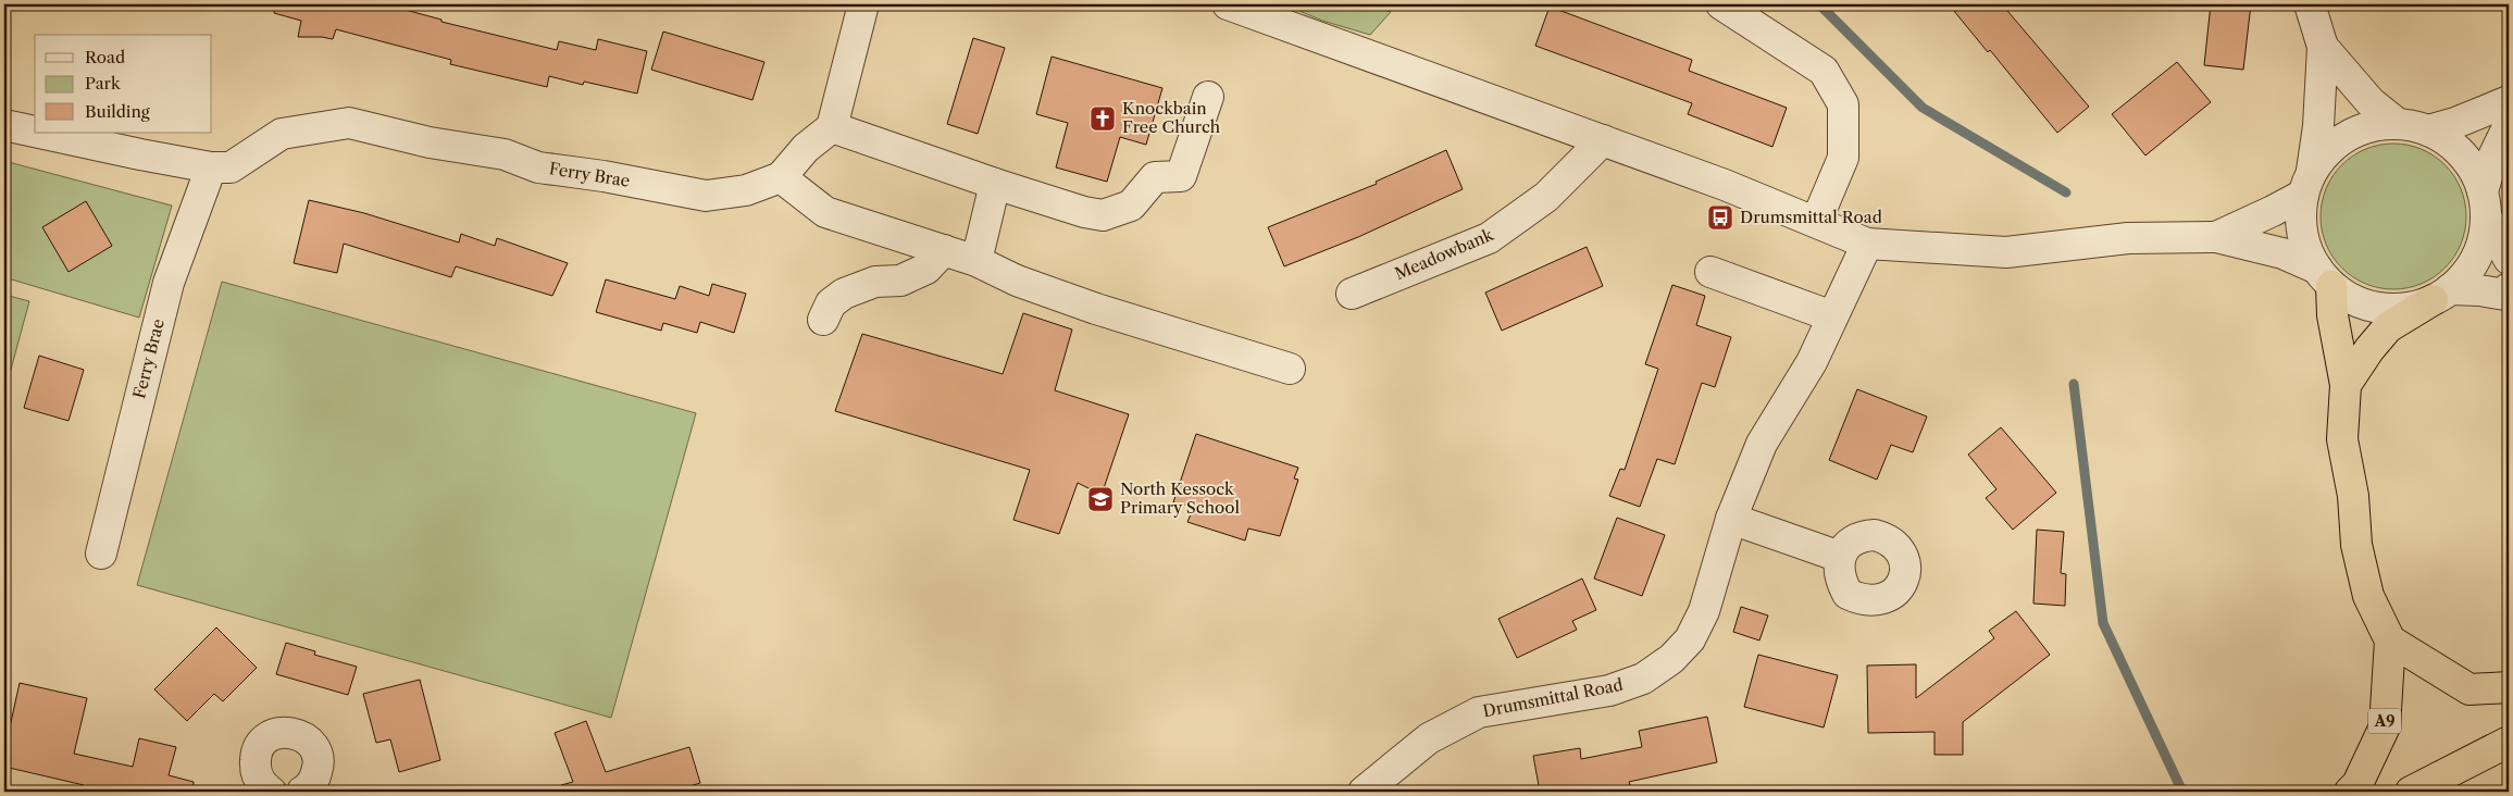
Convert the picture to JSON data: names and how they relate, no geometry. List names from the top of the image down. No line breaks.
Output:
{"streets":{"highway":["A9"],"street":["Ferry Brae","Meadowbank","Drumsmittal Road"]},"places":{"church":["Knockbain Free Church"],"bus stop":["Drumsmittal Road"],"school or university":["North Kessock Primary School"]},"legend":["Road","Park","Building"]}
